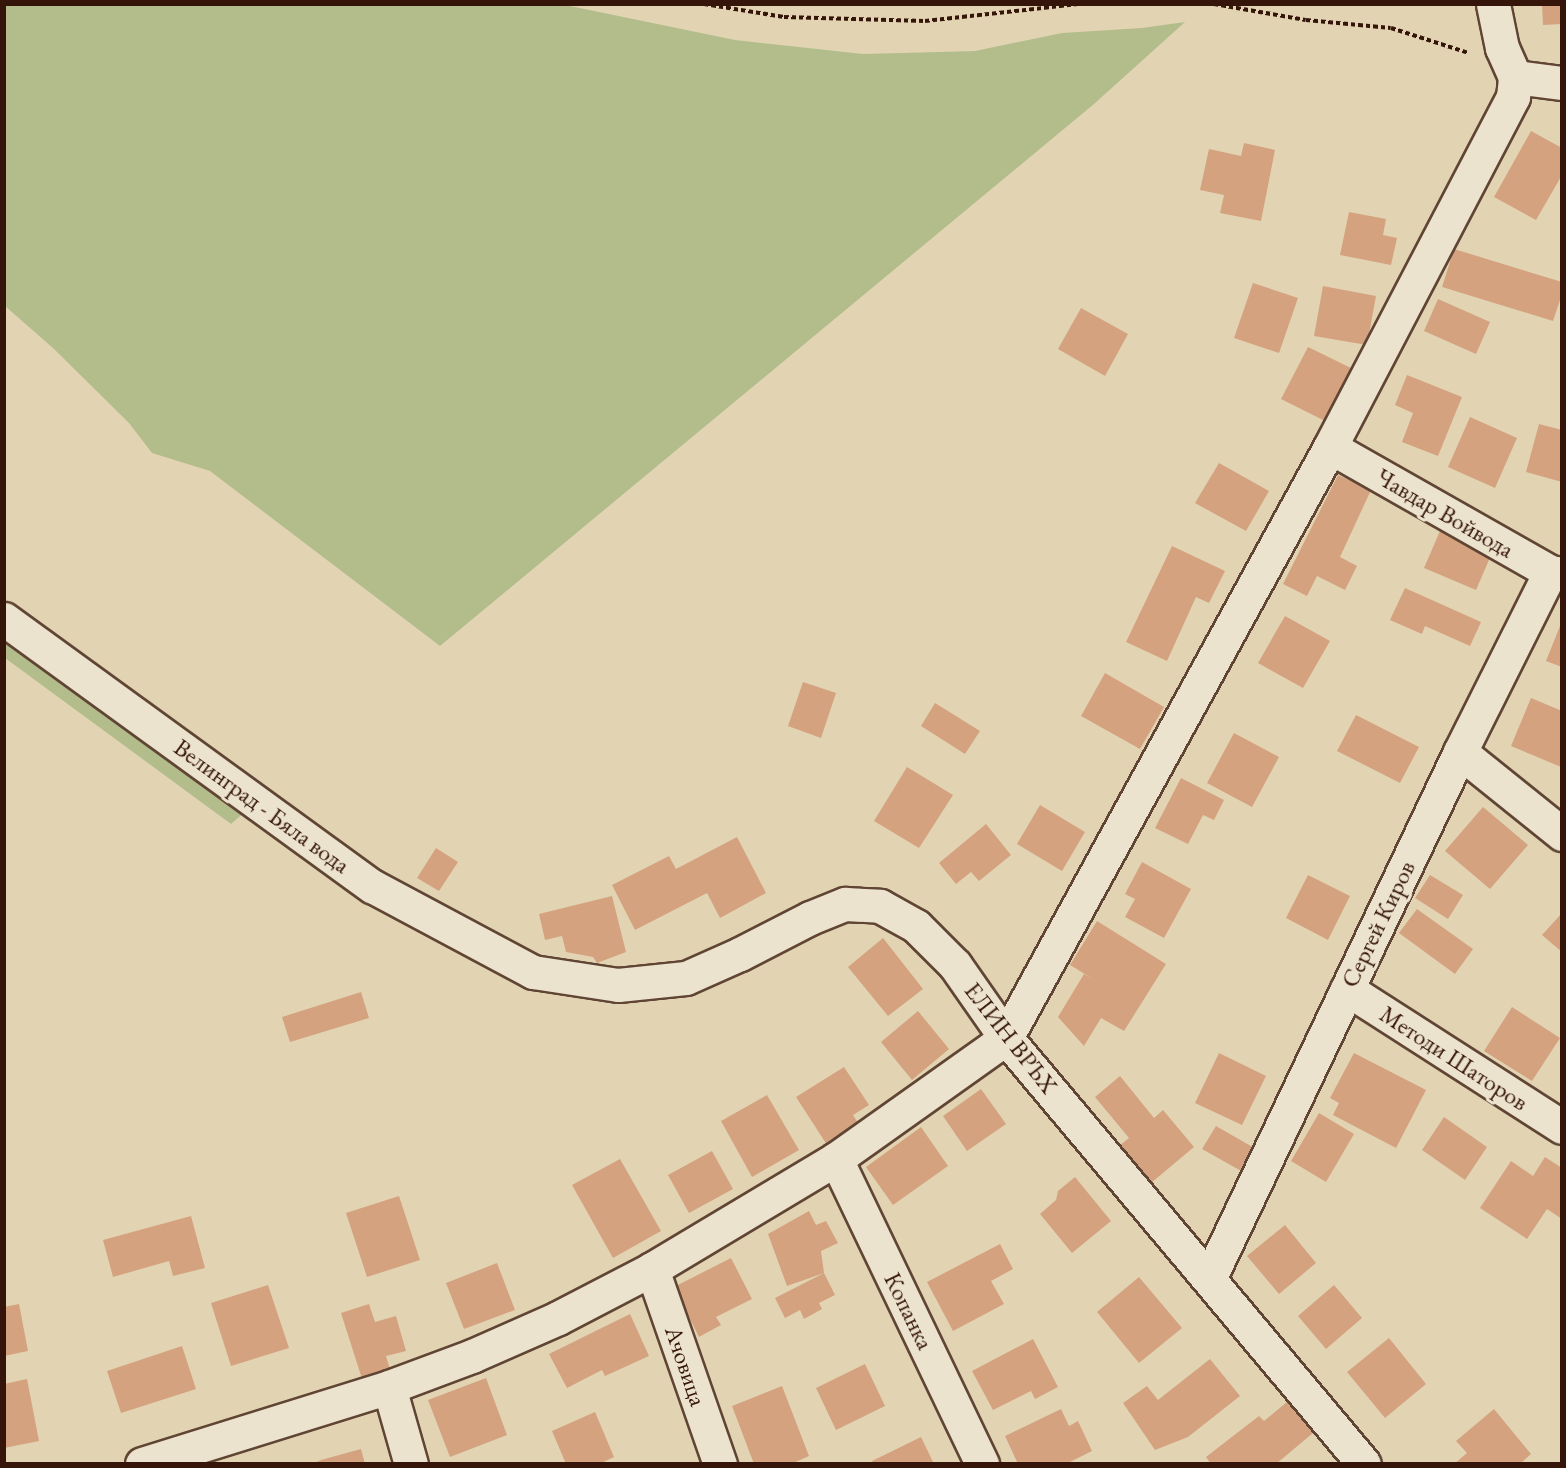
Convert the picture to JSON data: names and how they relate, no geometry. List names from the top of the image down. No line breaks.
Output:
{"streets":{"street":["Чавдар Войвода","Велинград - Бяла вода","Сергей Киров","ЕЛИН ВРЪХ","Методи Шаторов","Копанка","Ачовица"]},"crossings":[["Чавдар Войвода","Сергей Киров"],["Велинград - Бяла вода","ЕЛИН ВРЪХ"],["Сергей Киров","ЕЛИН ВРЪХ"],["Сергей Киров","Методи Шаторов"]]}
